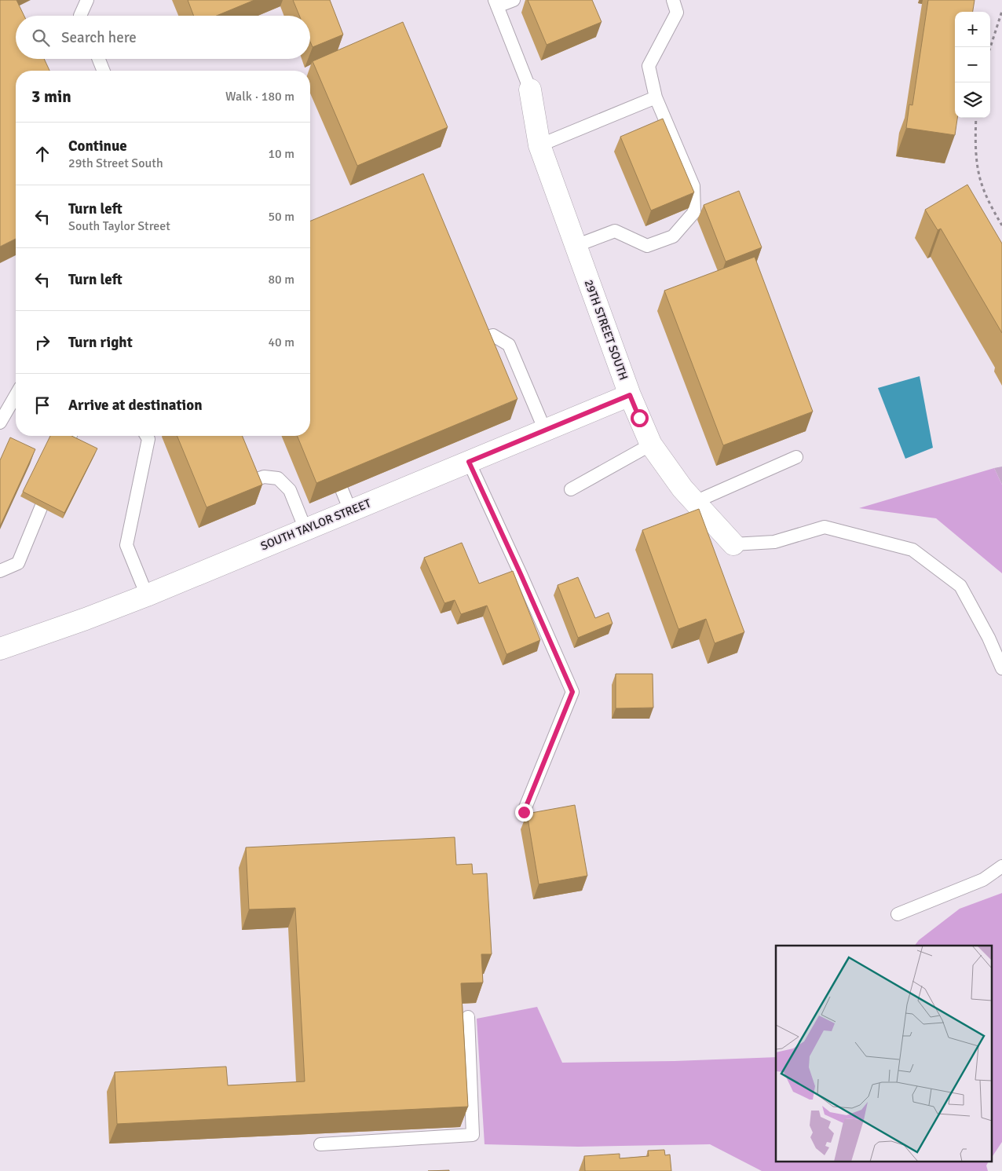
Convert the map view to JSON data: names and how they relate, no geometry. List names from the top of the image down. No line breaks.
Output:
{"streets":{"street":["29TH STREET SOUTH","SOUTH TAYLOR STREET"]},"crossings":[["29TH STREET SOUTH","SOUTH TAYLOR STREET"]],"page":{"map_buttons":["+","−"],"search":"Search here","heading":["3 min","Walk · 180 m"],"list":[["Continue","29th Street South","10 m"],["Turn left","South Taylor Street","50 m"],["Turn left","80 m"],["Turn right","40 m"],"Arrive at destination"]}}
